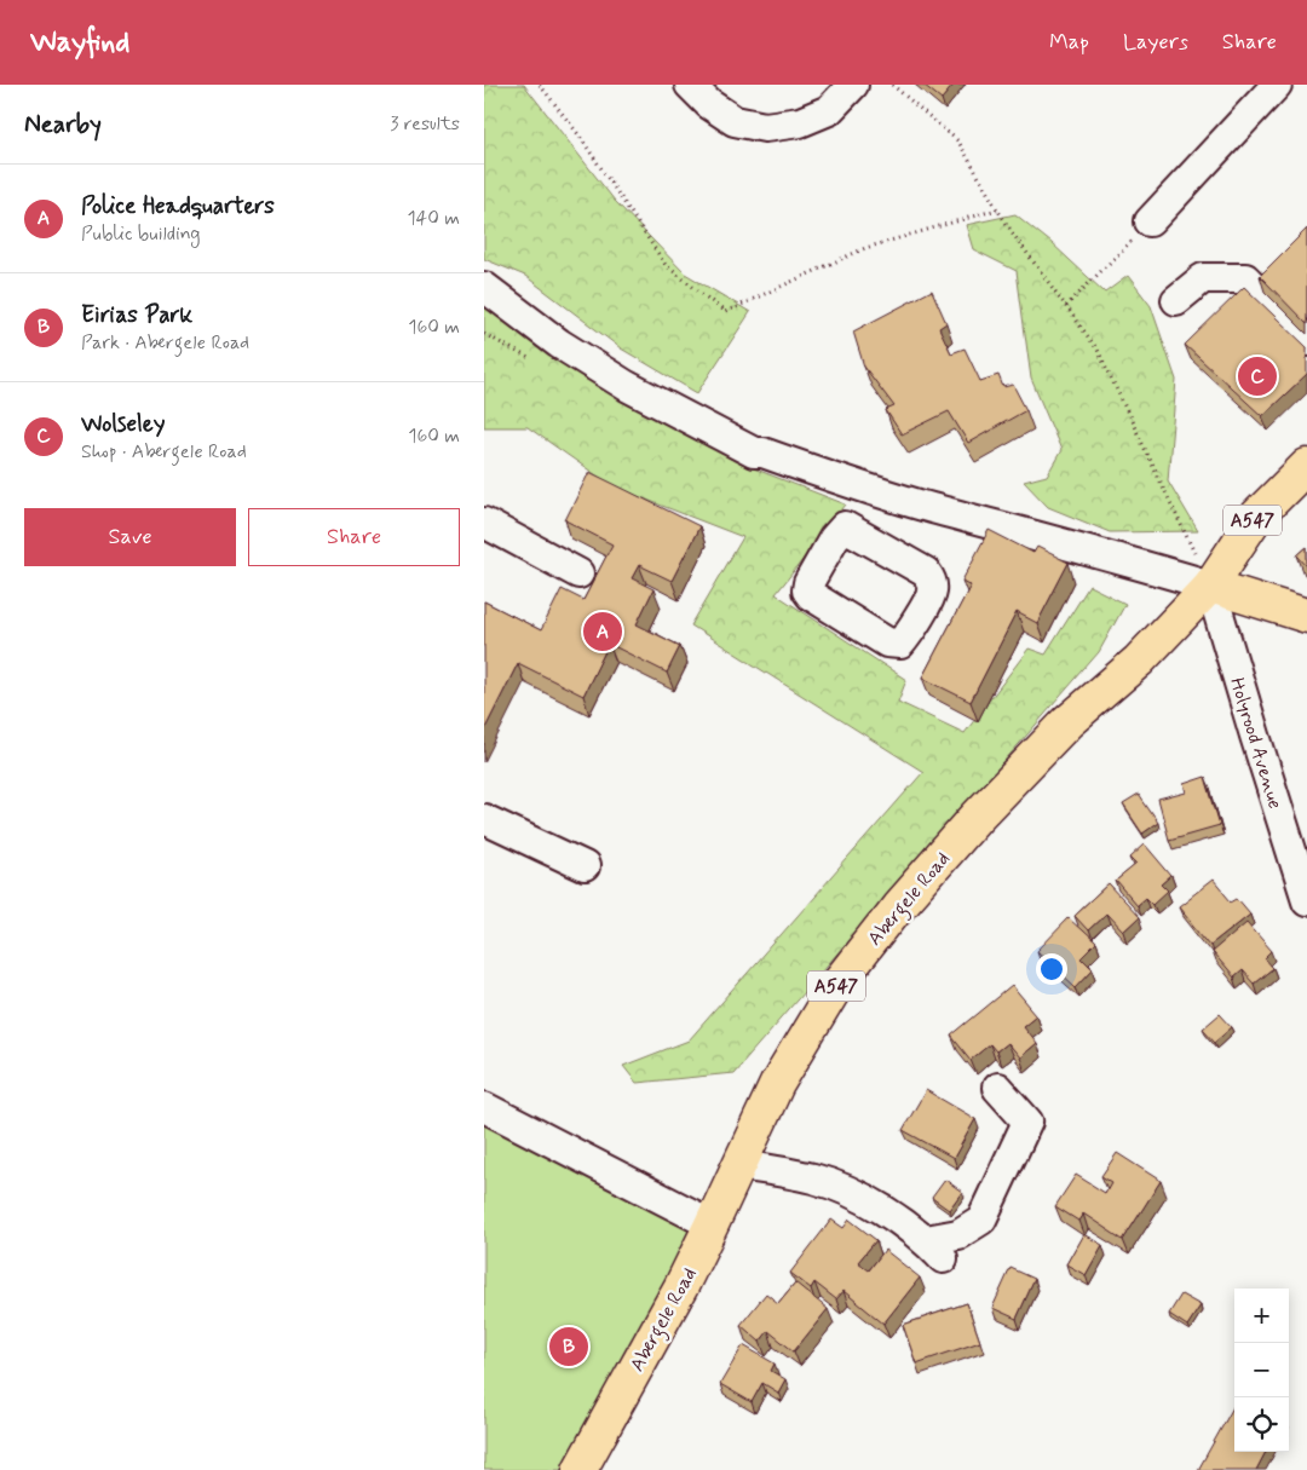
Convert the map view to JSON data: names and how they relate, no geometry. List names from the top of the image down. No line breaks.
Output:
{"streets":{"main road":["A547","Abergele Road"],"street":["Holyrood Avenue"]},"crossings":[["Holyrood Avenue","Abergele Road"]],"page":{"header":"Wayfind","nav":["Map","Layers","Share"],"heading":["Nearby","3 results"],"list":[{"mark":"A","name":"Police Headquarters","note":"Public building","value":"140 m"},{"mark":"B","name":"Eirias Park","note":"Park · Abergele Road","value":"160 m"},{"mark":"C","name":"Wolseley","note":"Shop · Abergele Road","value":"160 m"}],"pins":["C","A","B"],"buttons":["Save","Share"],"map_buttons":["+","−"]}}
